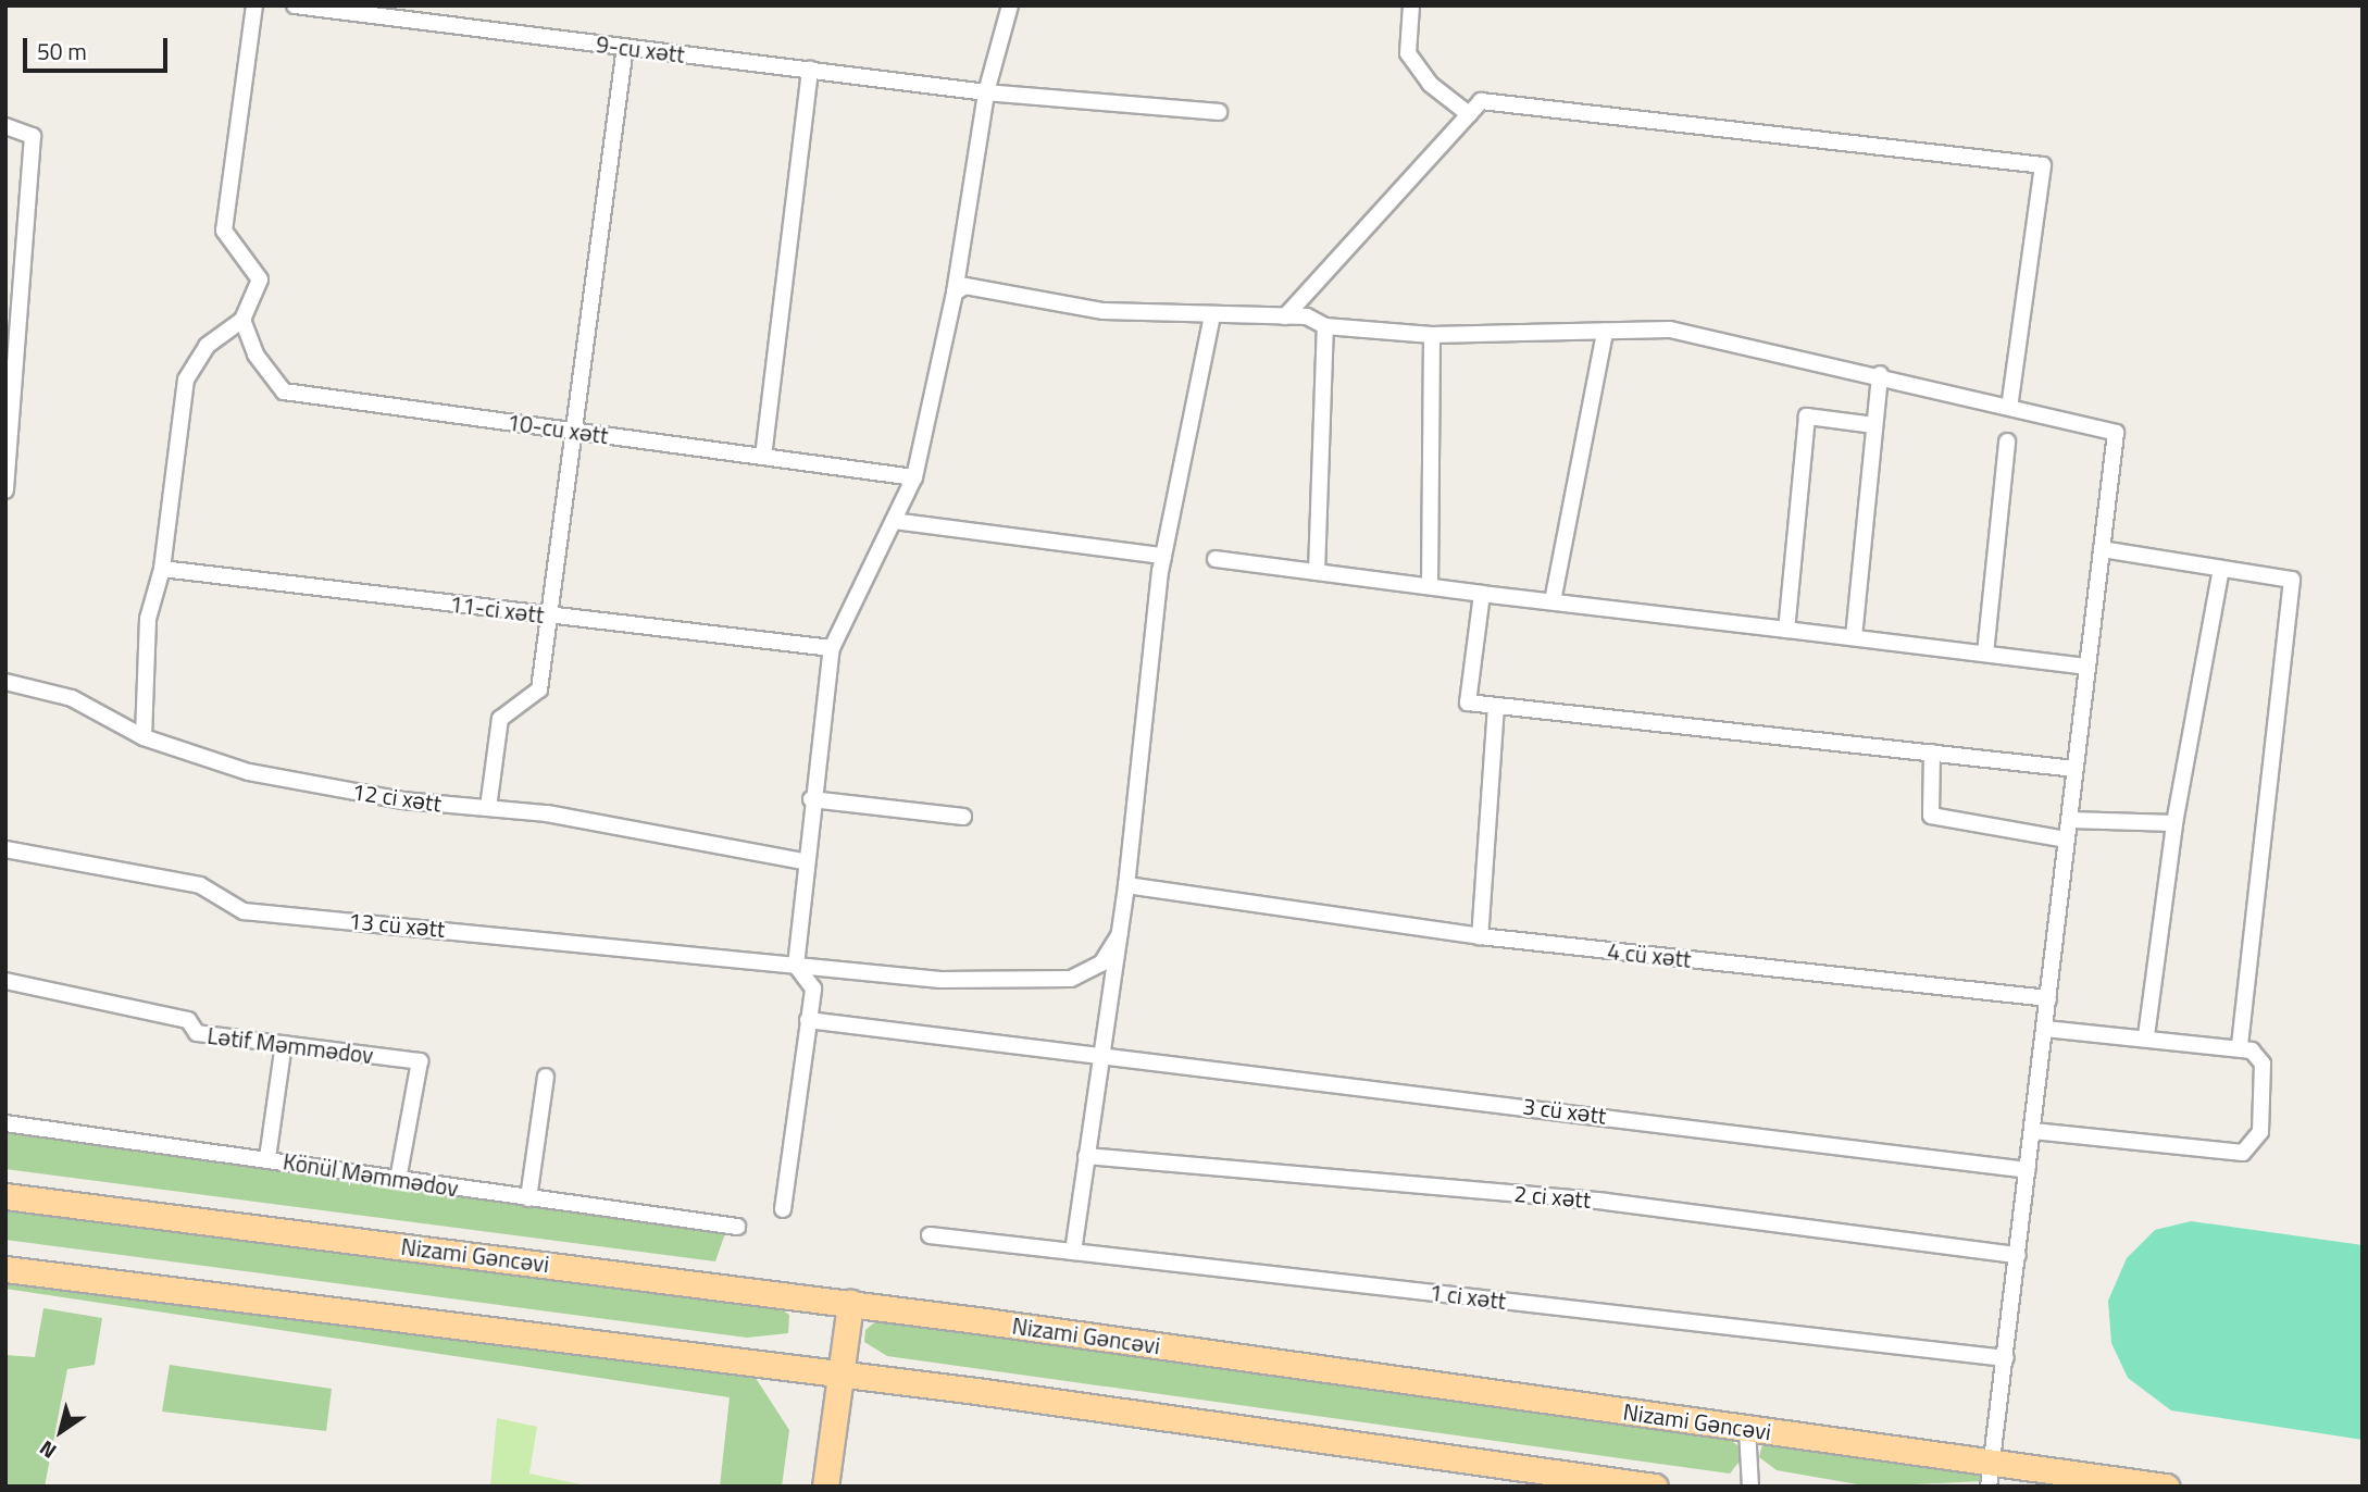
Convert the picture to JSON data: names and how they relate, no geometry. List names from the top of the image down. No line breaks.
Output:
{"streets":{"main road":["Nizami Gəncəvi"],"street":["9-cu xətt","10-cu xətt","11-ci xətt","12 ci xətt","13 cü xətt","4 cü xətt","Lətif Məmmədov","3 cü xətt","Könül Məmmədov","2 ci xətt","1 ci xətt"]},"crossings":[["Lətif Məmmədov","Könül Məmmədov"]],"scale_bar":"50 m","north":"bottom left"}
